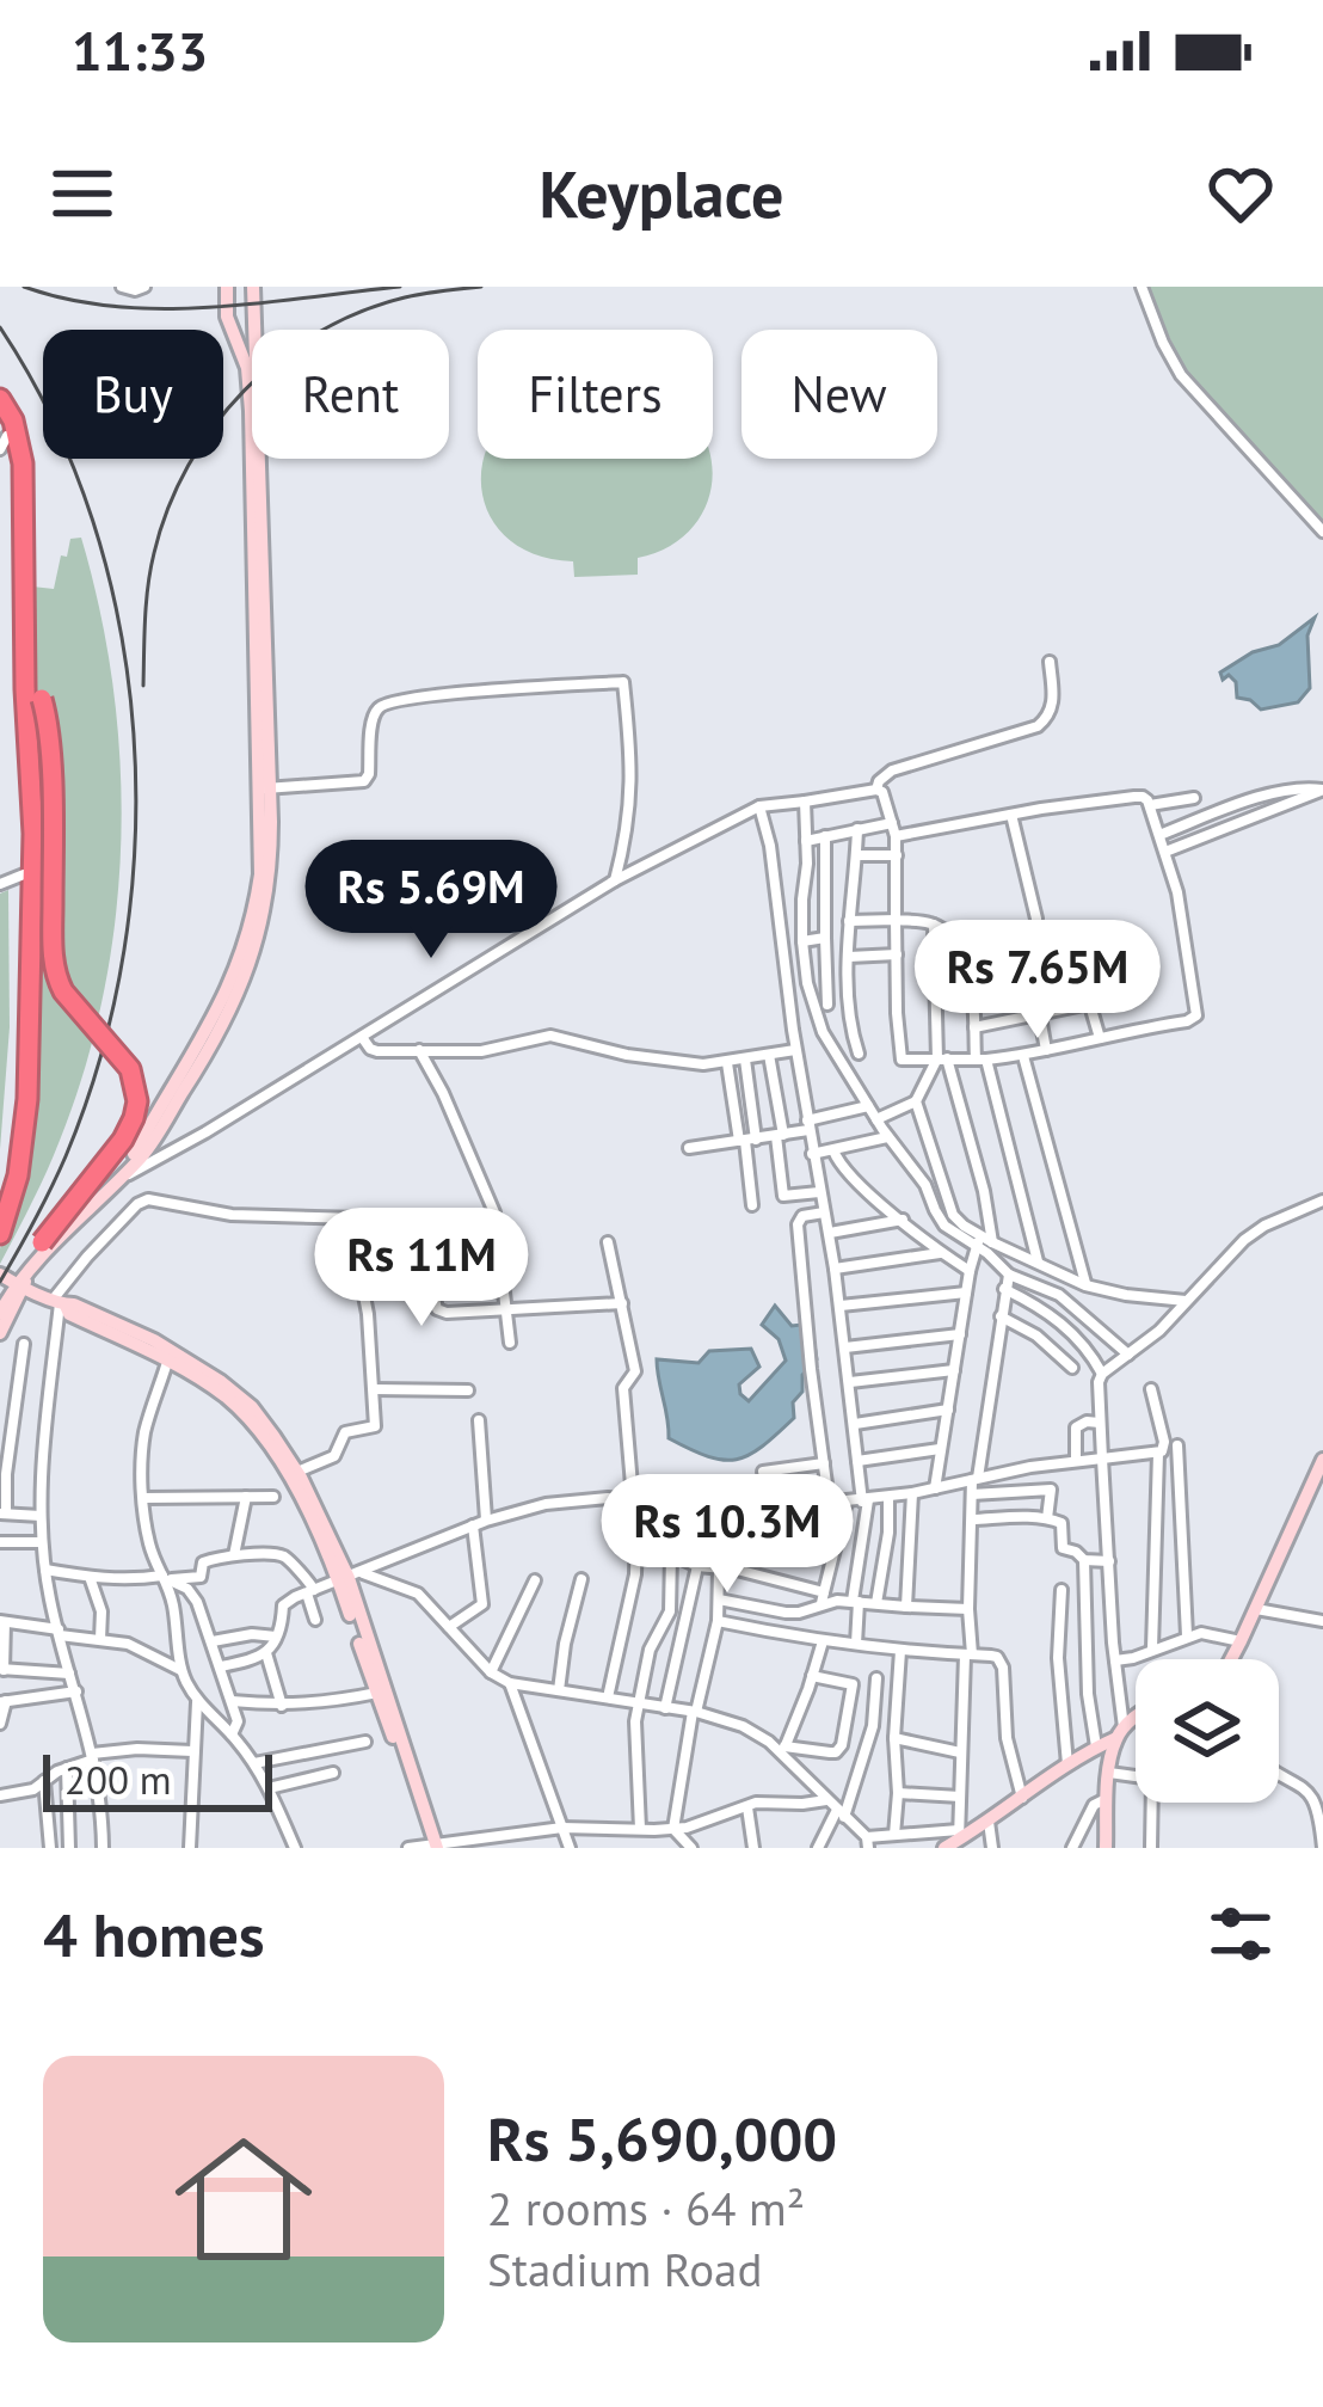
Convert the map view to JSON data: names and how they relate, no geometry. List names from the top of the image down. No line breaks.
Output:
{"scale_bar":"200 m","page":{"status":"11:33","header":"Keyplace","chip":["Buy","Rent","Filters","New"],"price":["Rs 5.69M","Rs 7.65M","Rs 11M","Rs 10.3M"],"scale":"200 m","heading":"4 homes","list":[{"name":"Rs 5,690,000","note":"2 rooms · 64 m² · Stadium Road"}]}}
